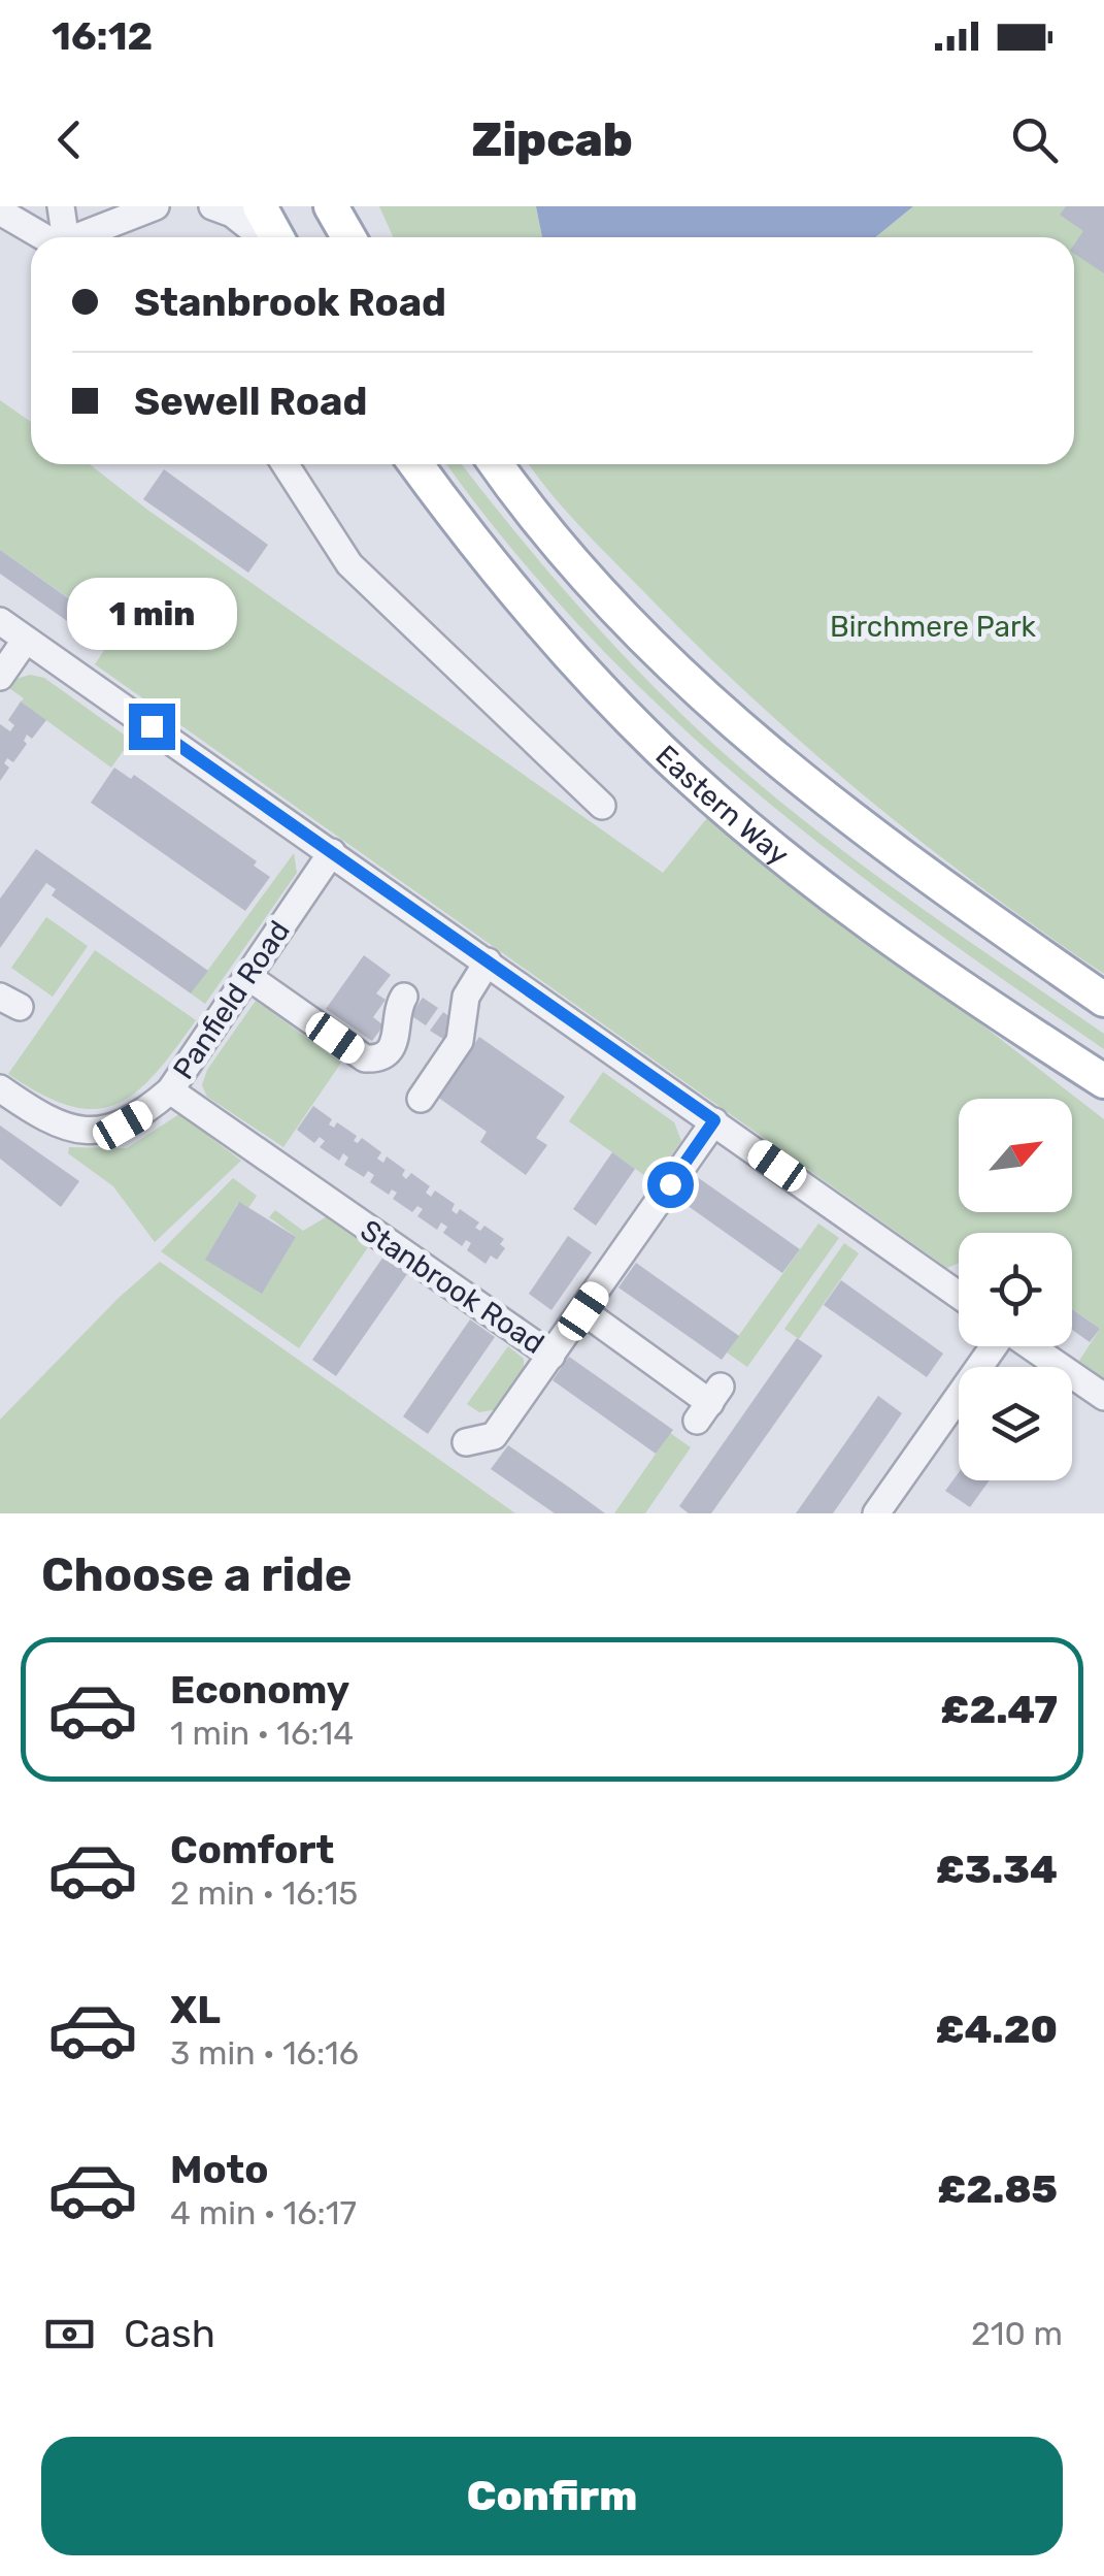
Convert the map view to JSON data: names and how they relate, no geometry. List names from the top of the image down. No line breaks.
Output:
{"streets":{"main road":["Eastern Way"],"street":["Panfield Road","Stanbrook Road"]},"crossings":[["Panfield Road","Stanbrook Road"]],"parks":["Birchmere Park"],"north":"top right","page":{"status":"16:12","header":"Zipcab","banner":["Stanbrook Road","Sewell Road"],"bubble":"1 min","heading":"Choose a ride","list":[{"name":"Economy","note":"1 min · 16:14","value":"£2.47"},{"name":"Comfort","note":"2 min · 16:15","value":"£3.34"},{"name":"XL","note":"3 min · 16:16","value":"£4.20"},{"name":"Moto","note":"4 min · 16:17","value":"£2.85"}],"pay":["Cash","210 m"],"buttons":"Confirm"}}
